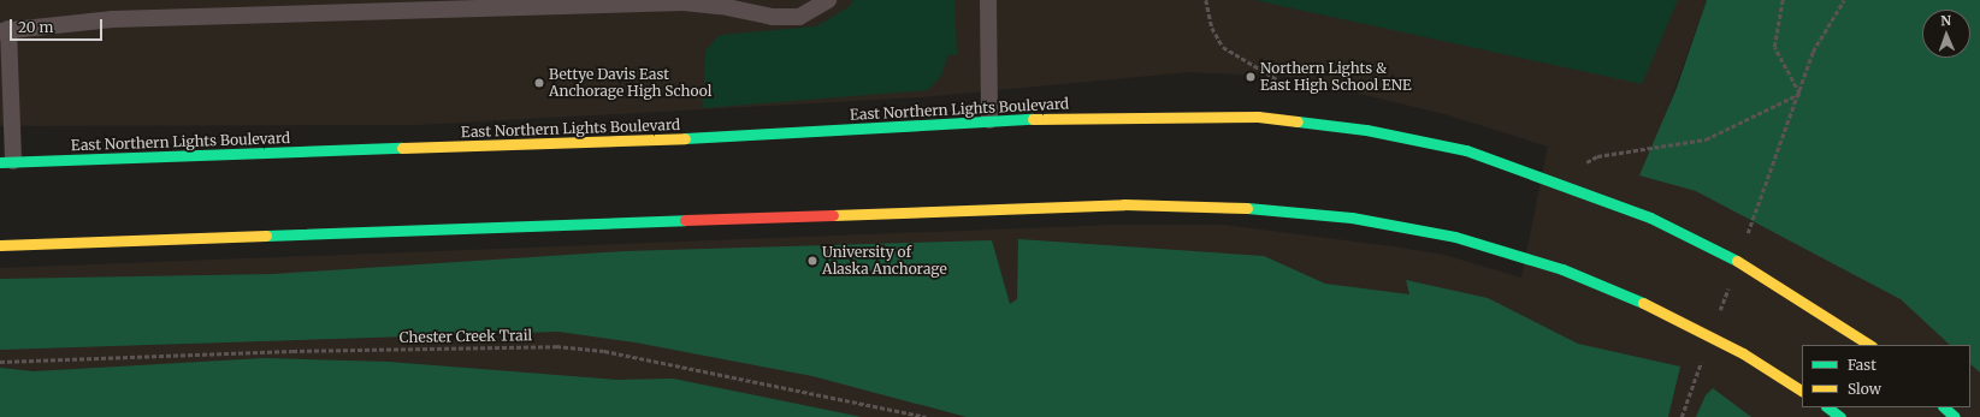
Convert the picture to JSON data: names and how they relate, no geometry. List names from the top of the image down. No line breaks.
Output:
{"streets":{"main road":["East Northern Lights Boulevard"],"path":["Chester Creek Trail"]},"places":["Northern Lights & East High School ENE","Bettye Davis East Anchorage High School","University of Alaska Anchorage"],"legend":["Fast","Slow"],"scale_bar":"20 m","north":"top"}
